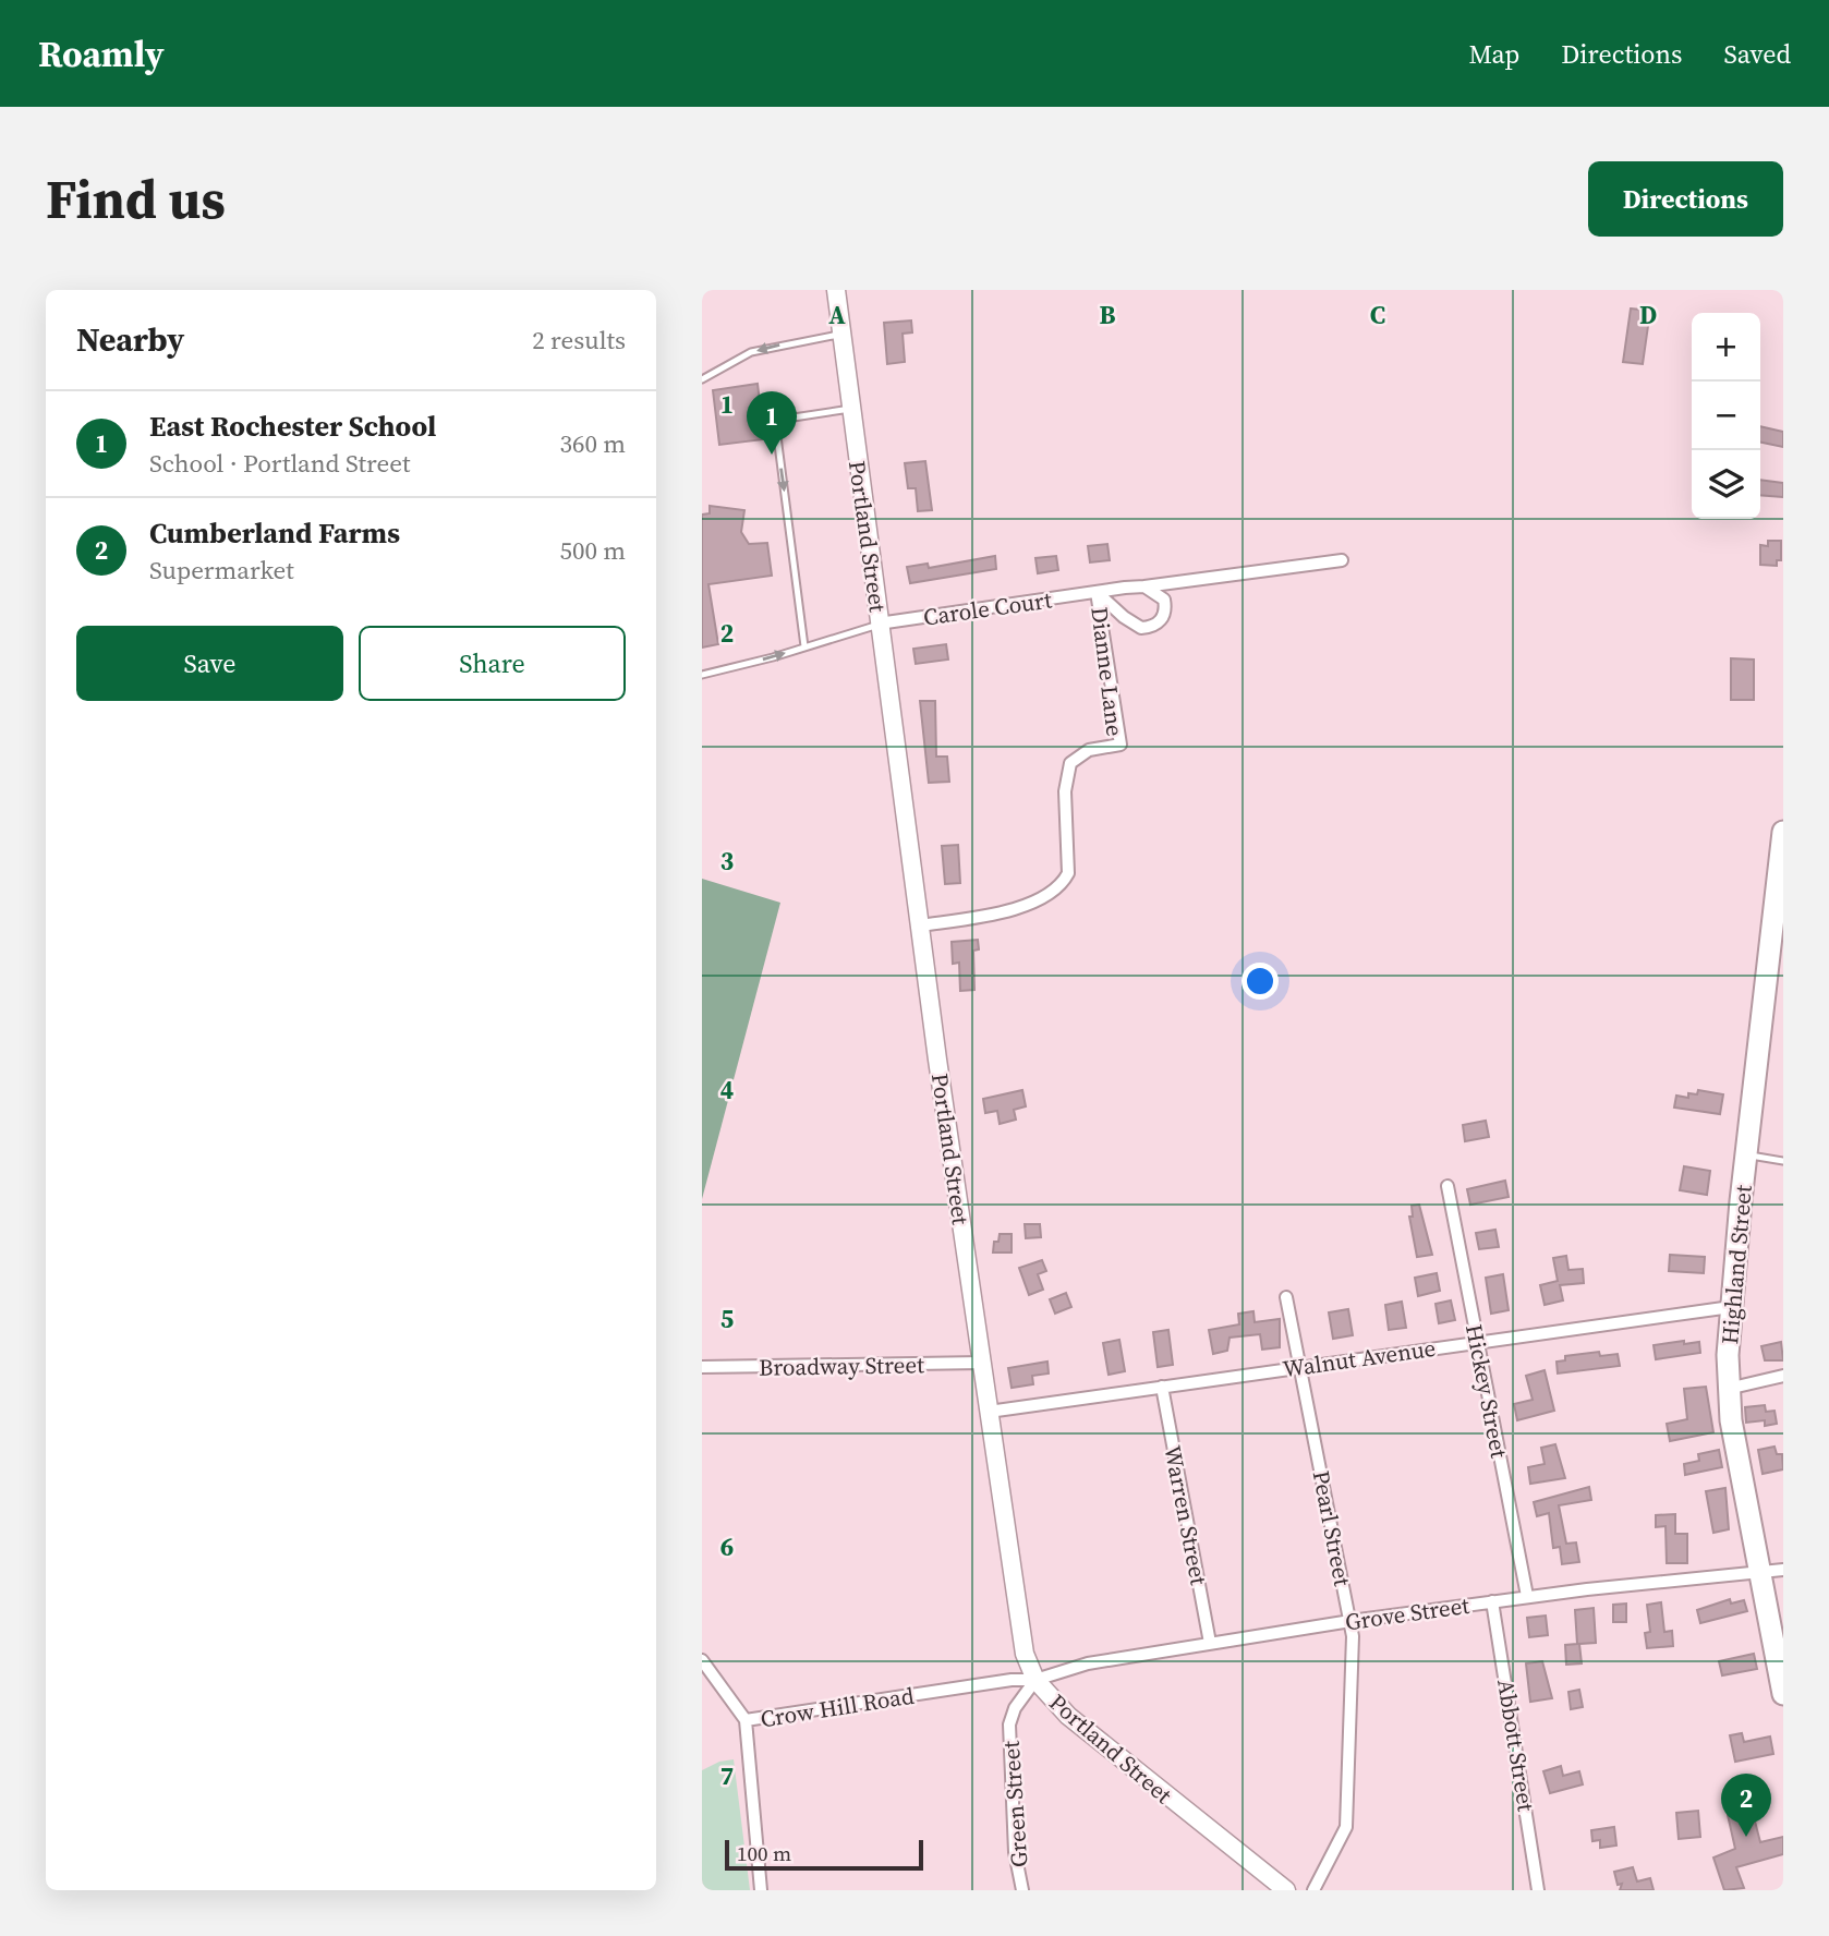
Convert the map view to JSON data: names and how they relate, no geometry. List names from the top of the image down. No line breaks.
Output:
{"streets":{"highway":["Highland Street"],"street":["Portland Street","Carole Court","Dianne Lane","Walnut Avenue","Broadway Street","Hickey Street","Warren Street","Pearl Street","Grove Street","Crow Hill Road","Abbott Street","Green Street"]},"crossings":[["Portland Street","Carole Court"],["Portland Street","Dianne Lane"],["Portland Street","Walnut Avenue"],["Portland Street","Broadway Street"],["Portland Street","Grove Street"],["Portland Street","Crow Hill Road"],["Portland Street","Green Street"],["Carole Court","Dianne Lane"],["Highland Street","Walnut Avenue"],["Highland Street","Grove Street"],["Walnut Avenue","Hickey Street"],["Walnut Avenue","Warren Street"],["Walnut Avenue","Pearl Street"],["Hickey Street","Grove Street"],["Warren Street","Grove Street"],["Pearl Street","Grove Street"],["Grove Street","Crow Hill Road"],["Grove Street","Abbott Street"],["Grove Street","Green Street"],["Crow Hill Road","Green Street"]],"scale_bar":"100 m","page":{"header":"Roamly","nav":["Map","Directions","Saved"],"buttons":["Directions",["Save","Share"]],"title":"Find us","heading":["Nearby","2 results"],"map_buttons":["+","−"],"list":[{"mark":"1","name":"East Rochester School","note":"School · Portland Street","value":"360 m"},{"mark":"2","name":"Cumberland Farms","note":"Supermarket","value":"500 m"}],"pins":["1","2"],"scale":"100 m"},"grid":{"columns":["A","B","C","D"],"rows":["1","2","3","4","5","6","7"]}}
